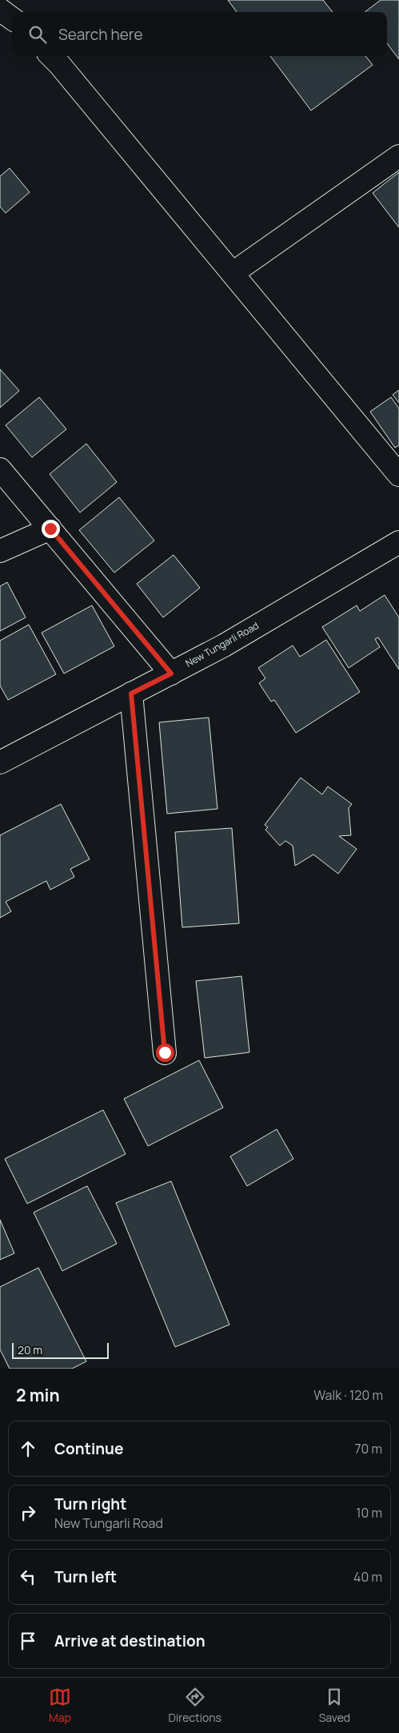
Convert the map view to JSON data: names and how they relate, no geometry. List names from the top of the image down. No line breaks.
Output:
{"streets":{"street":["New Tungarli Road"]},"scale_bar":"20 m","page":{"search":"Search here","scale":"20 m","heading":["2 min","Walk · 120 m"],"list":[["Continue","70 m"],["Turn right","New Tungarli Road","10 m"],["Turn left","40 m"],"Arrive at destination"],"nav":["Map","Directions","Saved"]}}
